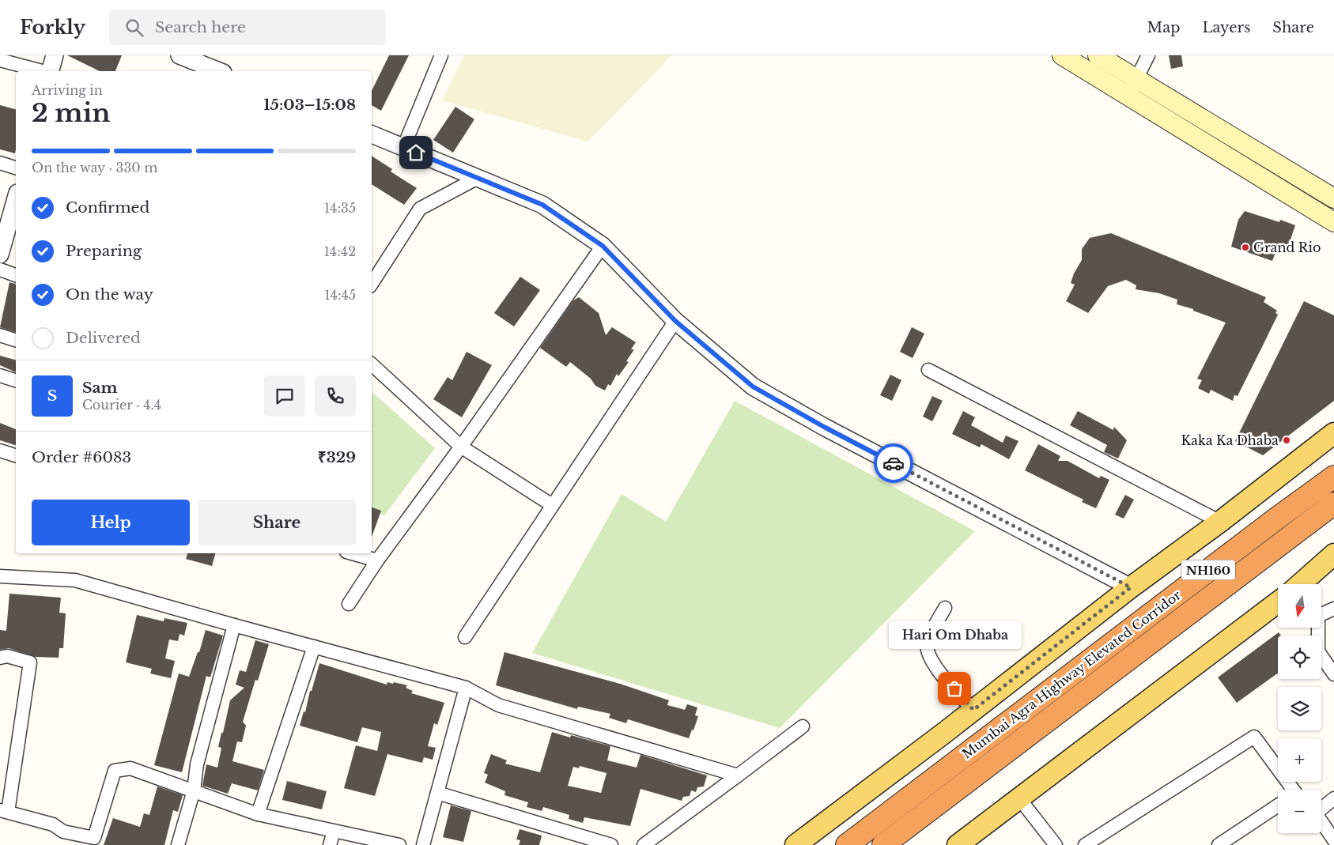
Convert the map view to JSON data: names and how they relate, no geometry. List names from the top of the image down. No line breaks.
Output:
{"streets":{"highway":["NH160","Mumbai Agra Highway Elevated Corridor"]},"places":["Grand Rio","Kaka Ka Dhaba","Hari Om Dhaba"],"north":"bottom","page":{"header":"Forkly","search":"Search here","nav":["Map","Layers","Share"],"heading":["2 min","Arriving in","15:03–15:08"],"panel":["Sam","Courier · 4.4","Order #6083","₹329"],"bar":"On the way · 330 m","list":[["Confirmed","14:35"],["Preparing","14:42"],["On the way","14:45"],"Delivered"],"round":"S","buttons":["Help","Share"],"map_buttons":["+","−"],"bubble":"Hari Om Dhaba"}}
